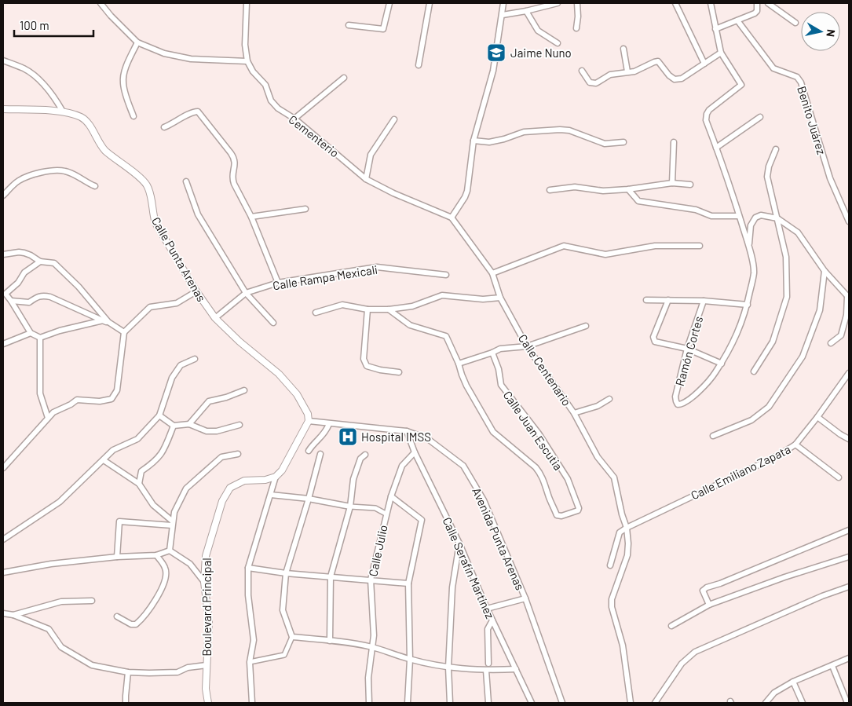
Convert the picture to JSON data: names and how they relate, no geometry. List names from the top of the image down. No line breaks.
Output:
{"streets":{"street":["Benito Juárez","Cementerio","Calle Punta Arenas","Calle Rampa Mexicali","Ramón Cortes","Calle Centenario","Calle Juan Escutia","Calle Emiliano Zapata","Avenida Punta Arenas","Calle Julio","Calle Serafín Martínez","Boulevard Principal"]},"crossings":[["Cementerio","Calle Centenario"],["Calle Punta Arenas","Calle Rampa Mexicali"],["Calle Punta Arenas","Avenida Punta Arenas"],["Calle Centenario","Calle Emiliano Zapata"],["Avenida Punta Arenas","Calle Serafín Martínez"],["Calle Julio","Calle Serafín Martínez"]],"places":{"school or university":["Jaime Nuno"],"hospital":["Hospital IMSS"]},"scale_bar":"100 m","north":"right"}
